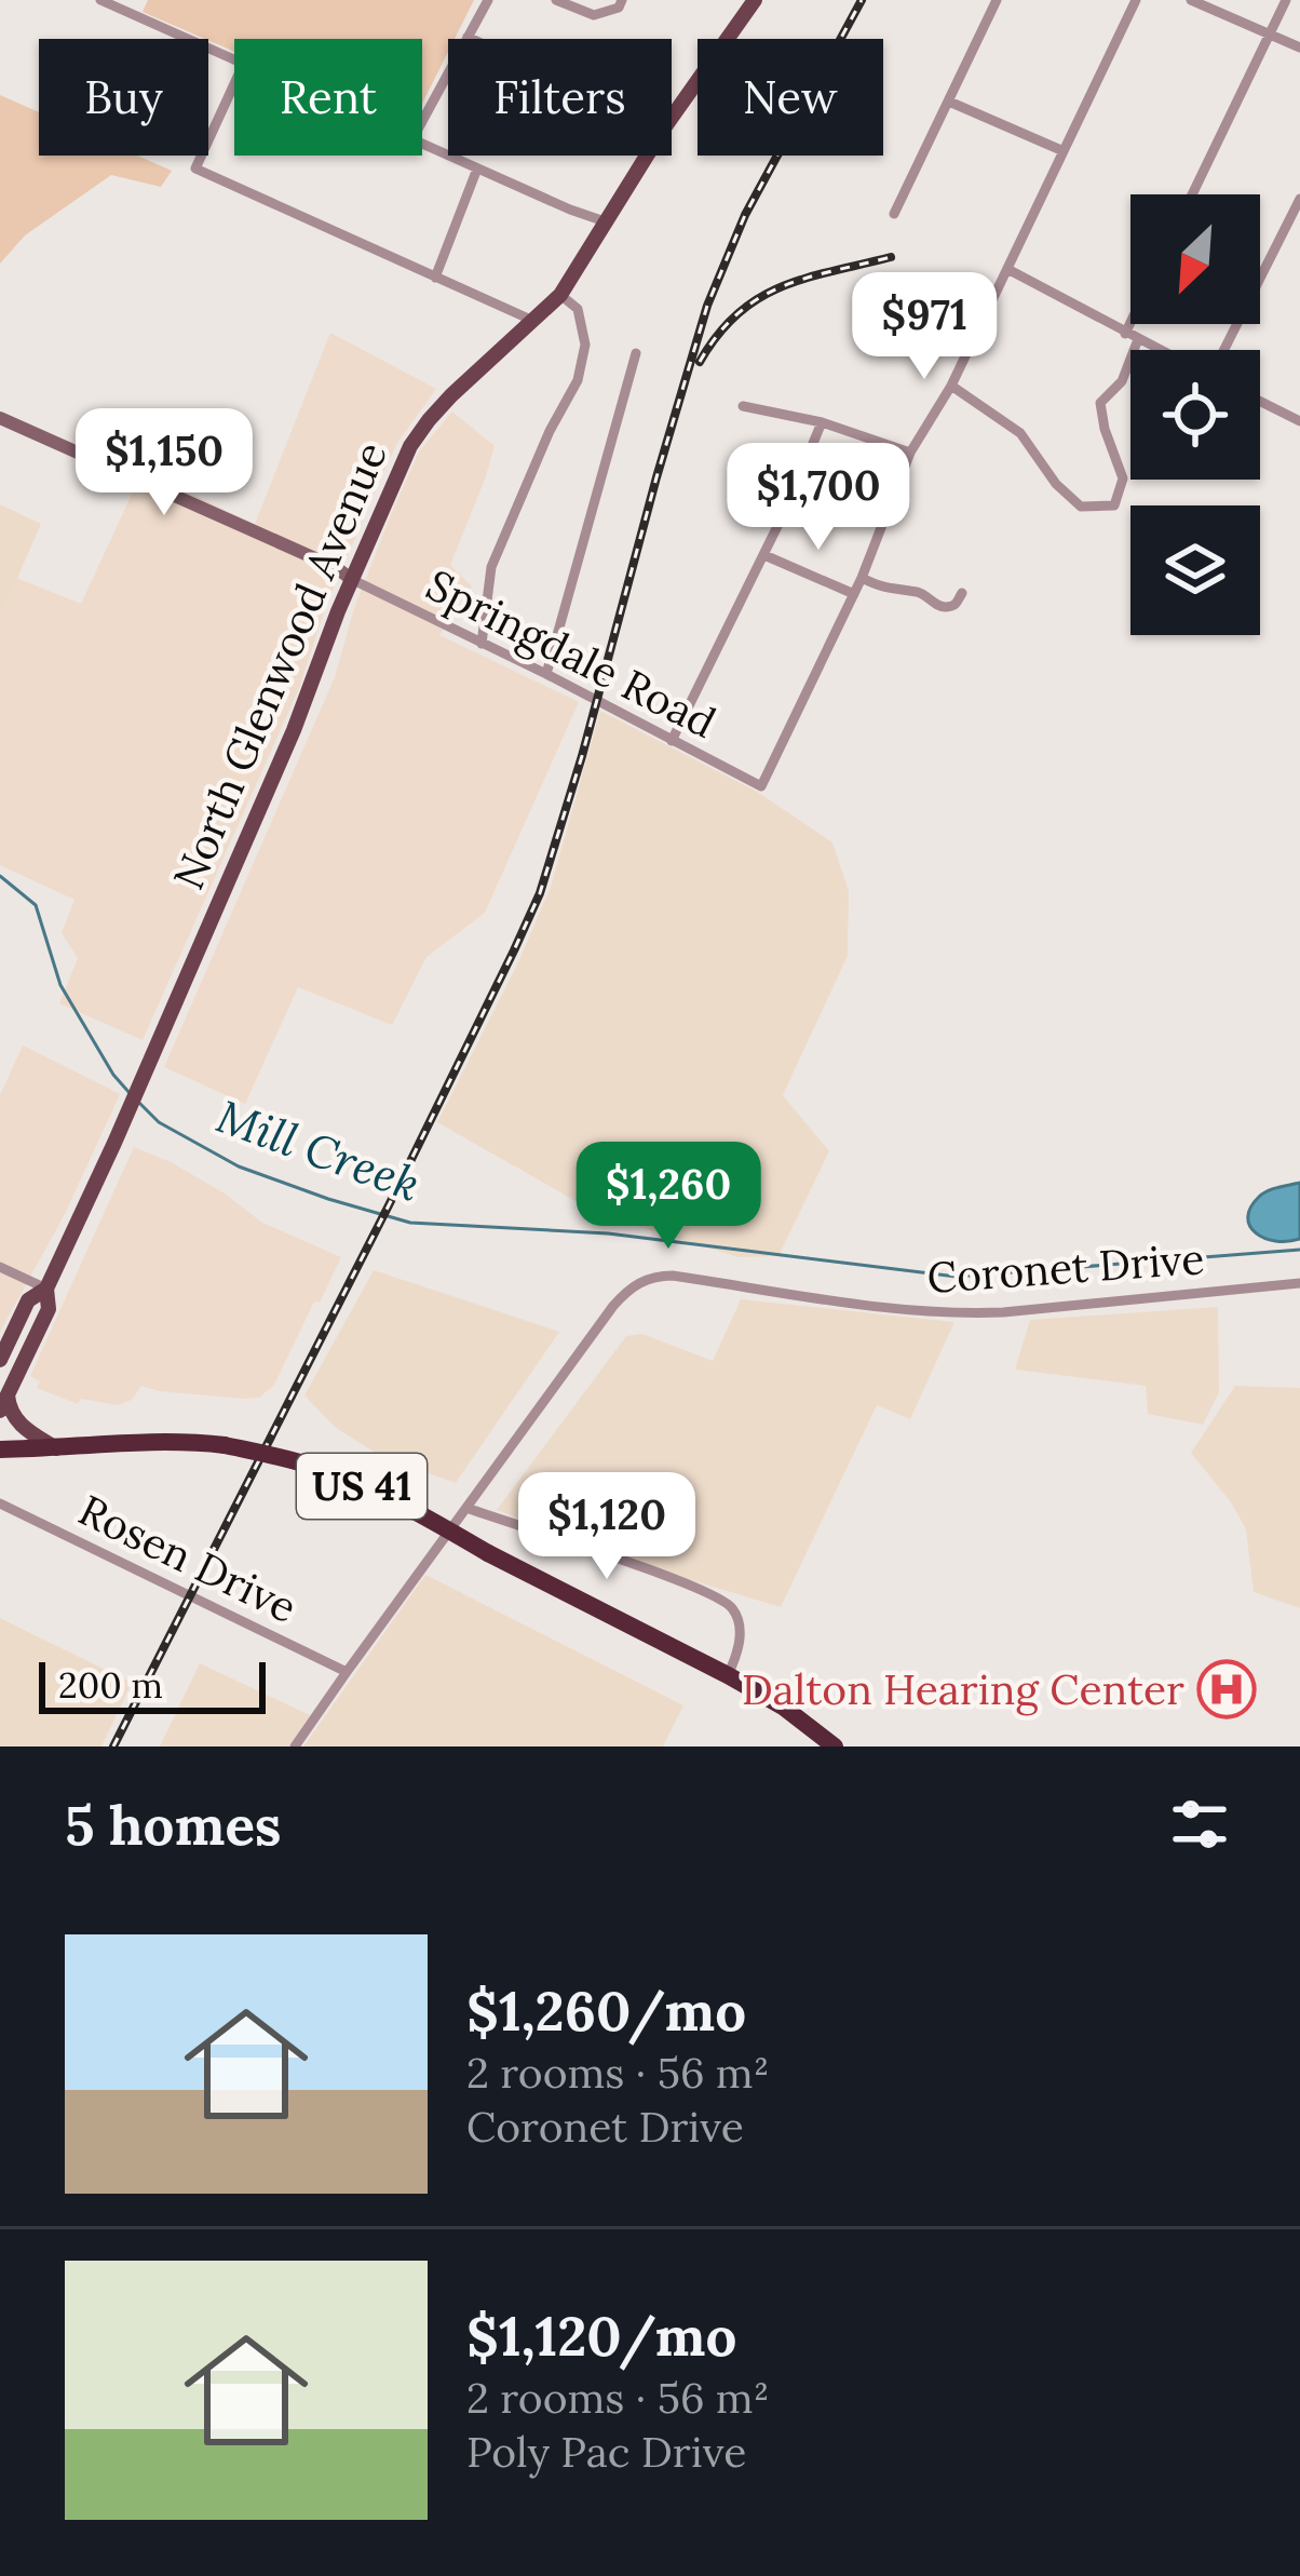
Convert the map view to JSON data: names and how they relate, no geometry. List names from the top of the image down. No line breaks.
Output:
{"streets":{"highway":["US 41"],"main road":["North Glenwood Avenue"],"street":["Springdale Road","Coronet Drive","Rosen Drive"]},"crossings":[["Springdale Road","North Glenwood Avenue"],["Coronet Drive","Rosen Drive"]],"water":["Mill Creek"],"places":{"hospital":["Dalton Hearing Center"]},"scale_bar":"200 m","north":"bottom left","page":{"chip":["Buy","Rent","Filters","New"],"price":["$971","$1,150","$1,700","$1,260","$1,120"],"scale":"200 m","heading":"5 homes","list":[{"name":"$1,260/mo","note":"2 rooms · 56 m² · Coronet Drive"},{"name":"$1,120/mo","note":"2 rooms · 56 m² · Poly Pac Drive"}]}}
